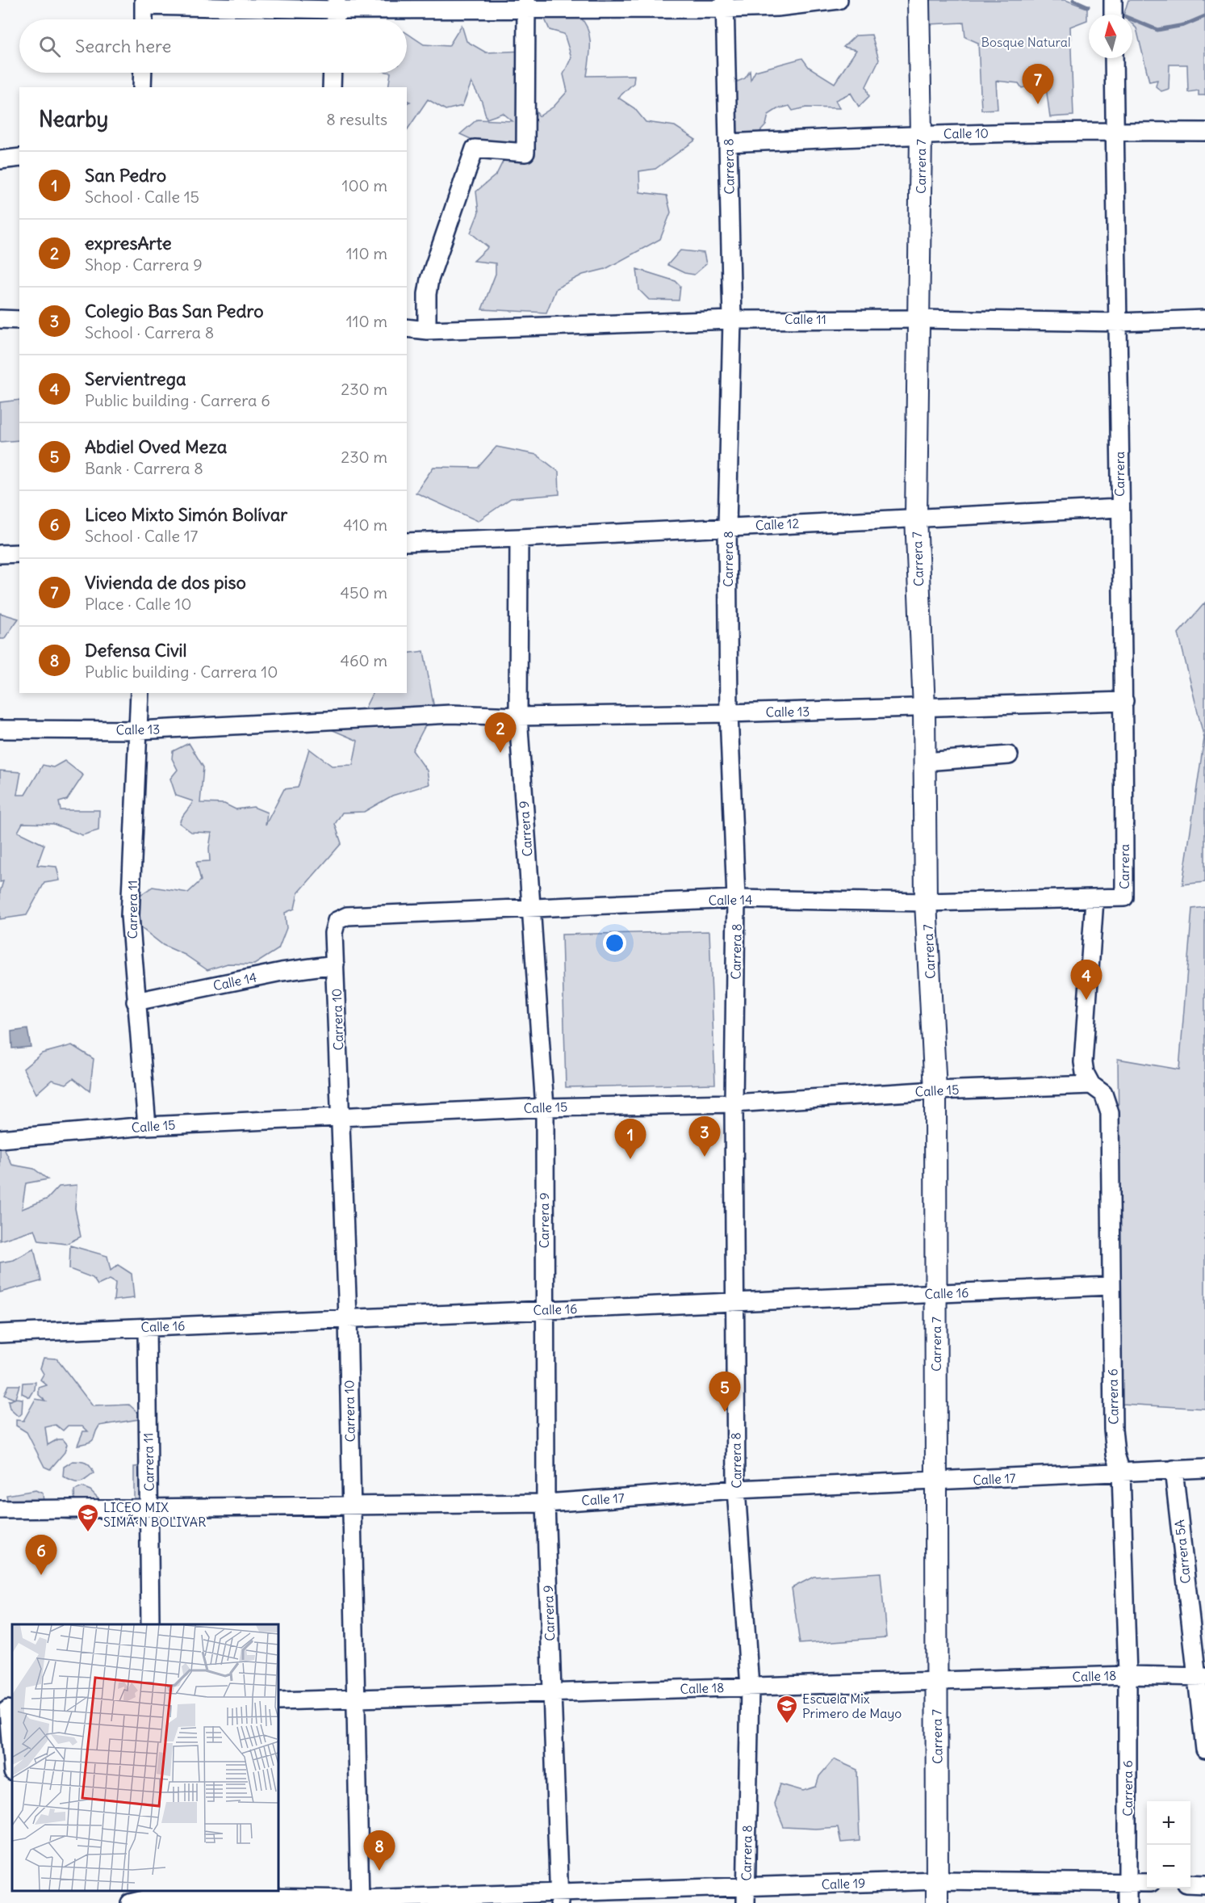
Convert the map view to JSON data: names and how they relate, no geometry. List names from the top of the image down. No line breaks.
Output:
{"streets":{"street":["Calle 10","Carrera 8","Carrera 7","Calle 11","Carrera","Calle 12","Calle 13","Carrera 9","Calle 14","Carrera 11","Carrera 10","Calle 15","Calle 16","Carrera 6","Calle 17","Carrera 5A","Calle 18","Calle 19"]},"crossings":[["Calle 10","Carrera 8"],["Calle 10","Carrera 7"],["Calle 10","Carrera"],["Carrera 8","Calle 11"],["Carrera 8","Calle 12"],["Carrera 8","Calle 13"],["Carrera 8","Calle 14"],["Carrera 8","Calle 15"],["Carrera 8","Calle 16"],["Carrera 8","Calle 17"],["Carrera 8","Calle 18"],["Carrera 8","Calle 19"],["Carrera 7","Calle 11"],["Carrera 7","Calle 12"],["Carrera 7","Calle 13"],["Carrera 7","Calle 14"],["Carrera 7","Calle 15"],["Carrera 7","Calle 16"],["Carrera 7","Calle 17"],["Carrera 7","Calle 18"],["Carrera 7","Calle 19"],["Calle 11","Carrera"],["Carrera","Calle 12"],["Carrera","Calle 13"],["Carrera","Calle 14"],["Calle 12","Carrera 9"],["Calle 13","Carrera 9"],["Calle 13","Carrera 11"],["Carrera 9","Calle 14"],["Carrera 9","Calle 15"],["Carrera 9","Calle 16"],["Carrera 9","Calle 17"],["Carrera 9","Calle 18"],["Carrera 9","Calle 19"],["Calle 14","Carrera 11"],["Calle 14","Carrera 10"],["Calle 14","Carrera 6"],["Carrera 11","Calle 15"],["Carrera 11","Calle 16"],["Carrera 11","Calle 17"],["Carrera 10","Calle 15"],["Carrera 10","Calle 16"],["Carrera 10","Calle 17"],["Carrera 10","Calle 18"],["Carrera 10","Calle 19"],["Calle 15","Carrera 6"],["Calle 16","Carrera 6"],["Carrera 6","Calle 17"],["Carrera 6","Calle 18"],["Carrera 6","Calle 19"],["Calle 17","Carrera 5A"],["Carrera 5A","Calle 18"]],"parks":["Bosque Natural"],"places":{"school or university":["LICEO MIX SIMÃ‹N BOLIVAR","Escuela Mix Primero de Mayo"]},"north":"top","page":{"search":"Search here","pins":["7","2","4","3","1","5","6","8"],"heading":["Nearby","8 results"],"list":[{"mark":"1","name":"San Pedro","note":"School · Calle 15","value":"100 m"},{"mark":"2","name":"expresArte","note":"Shop · Carrera 9","value":"110 m"},{"mark":"3","name":"Colegio Bas San Pedro","note":"School · Carrera 8","value":"110 m"},{"mark":"4","name":"Servientrega","note":"Public building · Carrera 6","value":"230 m"},{"mark":"5","name":"Abdiel Oved Meza","note":"Bank · Carrera 8","value":"230 m"},{"mark":"6","name":"Liceo Mixto Simón Bolívar","note":"School · Calle 17","value":"410 m"},{"mark":"7","name":"Vivienda de dos piso","note":"Place · Calle 10","value":"450 m"},{"mark":"8","name":"Defensa Civil","note":"Public building · Carrera 10","value":"460 m"}],"map_buttons":["+","−"]}}
